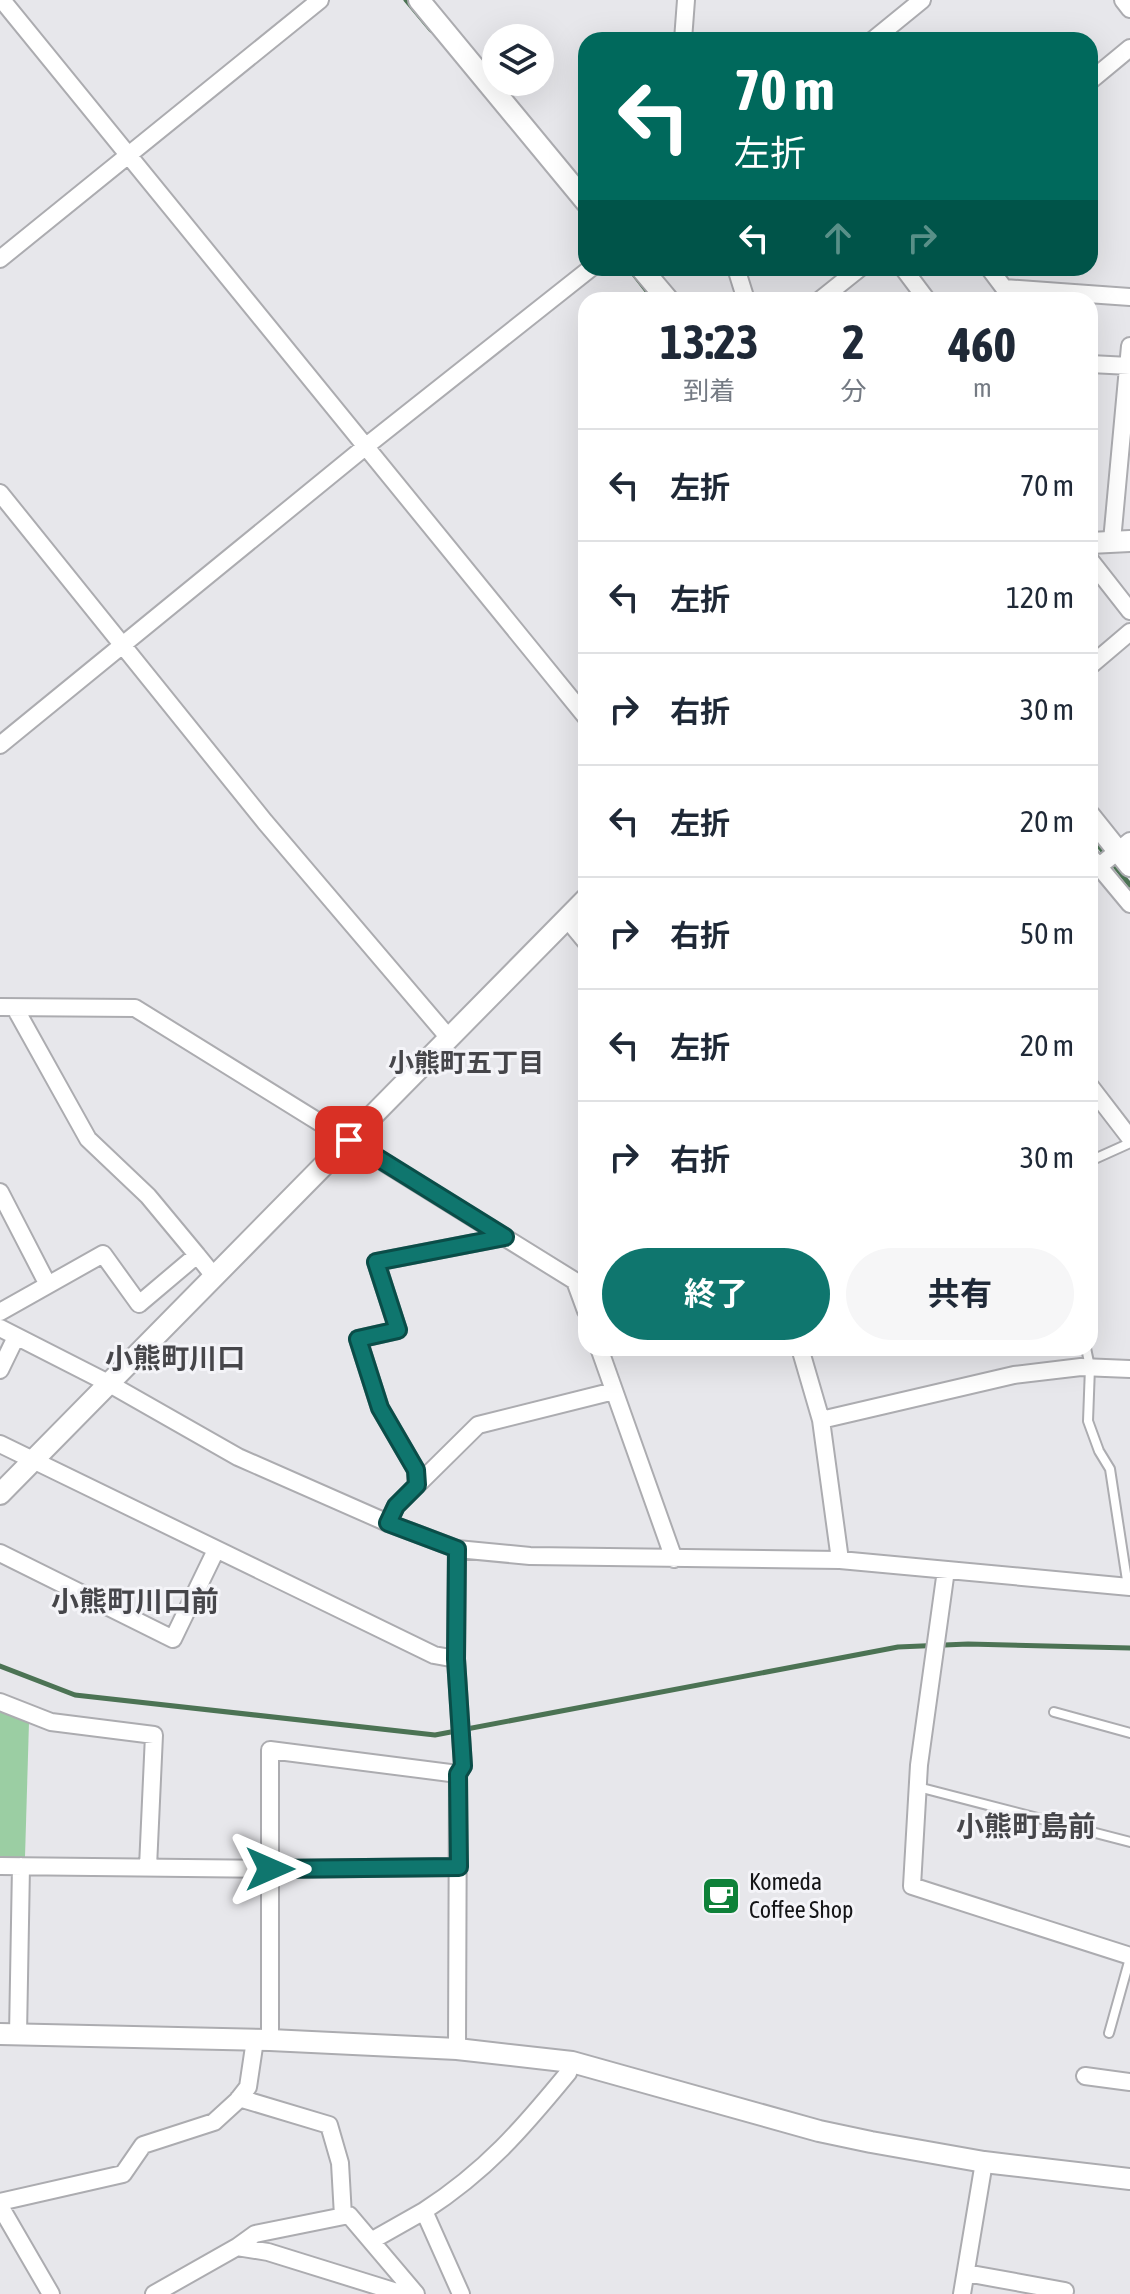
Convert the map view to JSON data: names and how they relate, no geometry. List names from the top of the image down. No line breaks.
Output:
{"districts":["小熊町五丁目","小熊町川口","小熊町川口前","小熊町島前"],"places":{"cafe":["Komeda Coffee Shop"]},"page":{"turn":["70 m","左折"],"eta":["13:23","到着","2","分","460","m"],"list":[{"name":"左折","value":"70 m"},{"name":"左折","value":"120 m"},{"name":"右折","value":"30 m"},{"name":"左折","value":"20 m"},{"name":"右折","value":"50 m"},{"name":"左折","value":"20 m"},{"name":"右折","value":"30 m"}],"buttons":["終了","共有"]}}
